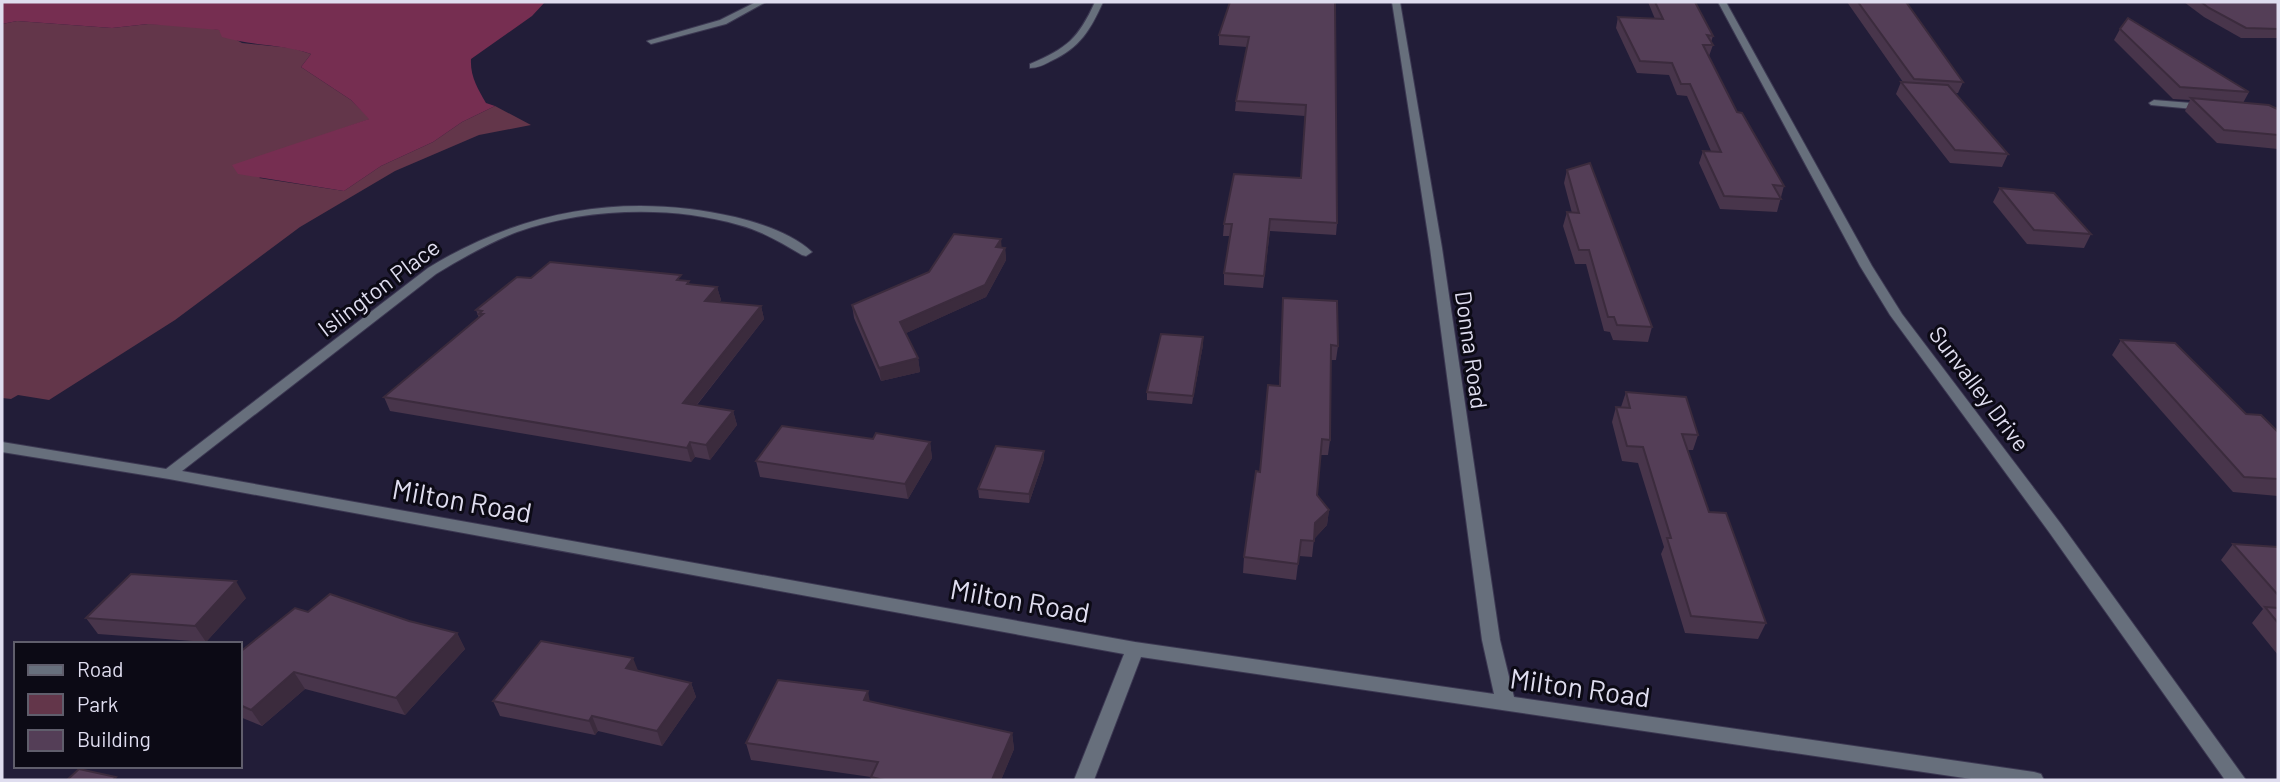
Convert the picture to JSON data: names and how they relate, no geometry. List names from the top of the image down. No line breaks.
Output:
{"streets":{"street":["Islington Place","Donna Road","Sunvalley Drive","Milton Road"]},"crossings":[["Islington Place","Milton Road"],["Donna Road","Milton Road"]],"legend":["Road","Park","Building"]}
